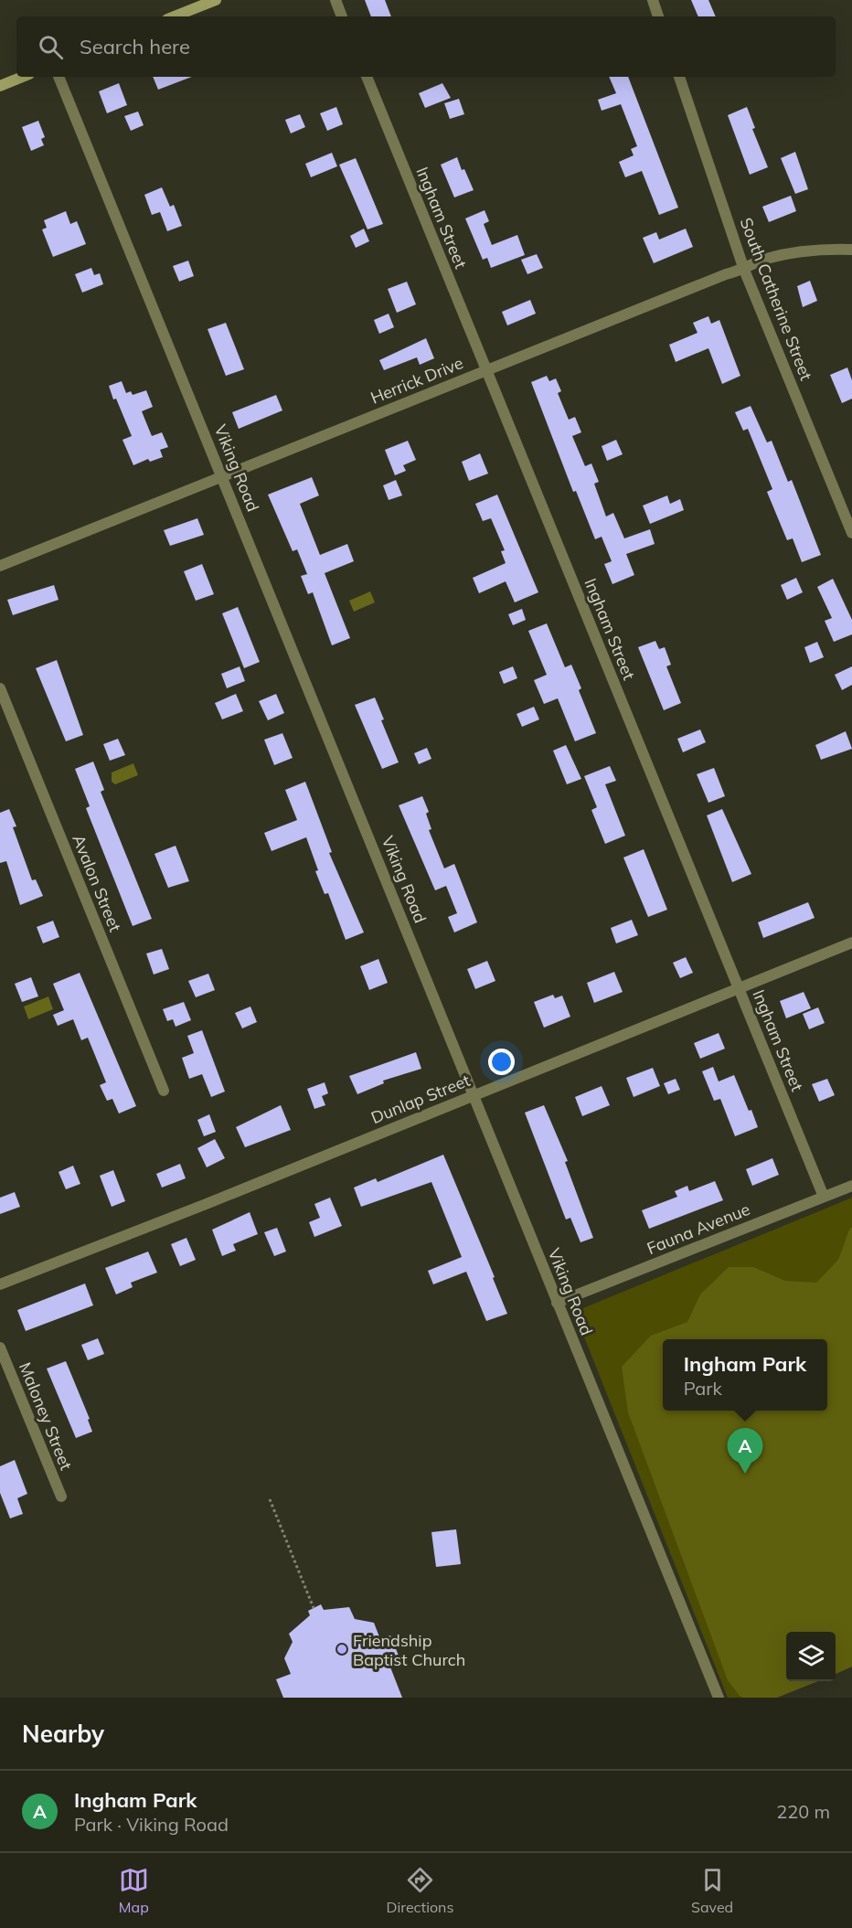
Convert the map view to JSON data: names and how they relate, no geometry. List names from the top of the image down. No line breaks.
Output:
{"streets":{"street":["Ingham Street","South Catherine Street","Herrick Drive","Viking Road","Avalon Street","Dunlap Street","Fauna Avenue","Maloney Street"]},"crossings":[["Ingham Street","Herrick Drive"],["Ingham Street","Dunlap Street"],["Ingham Street","Fauna Avenue"],["South Catherine Street","Herrick Drive"],["Herrick Drive","Viking Road"],["Viking Road","Dunlap Street"],["Viking Road","Fauna Avenue"]],"places":["Friendship Baptist Church"],"page":{"search":"Search here","popup":["Ingham Park","Park"],"pins":"A","heading":"Nearby","list":[{"mark":"A","name":"Ingham Park","note":"Park · Viking Road","value":"220 m"}],"nav":["Map","Directions","Saved"]}}
